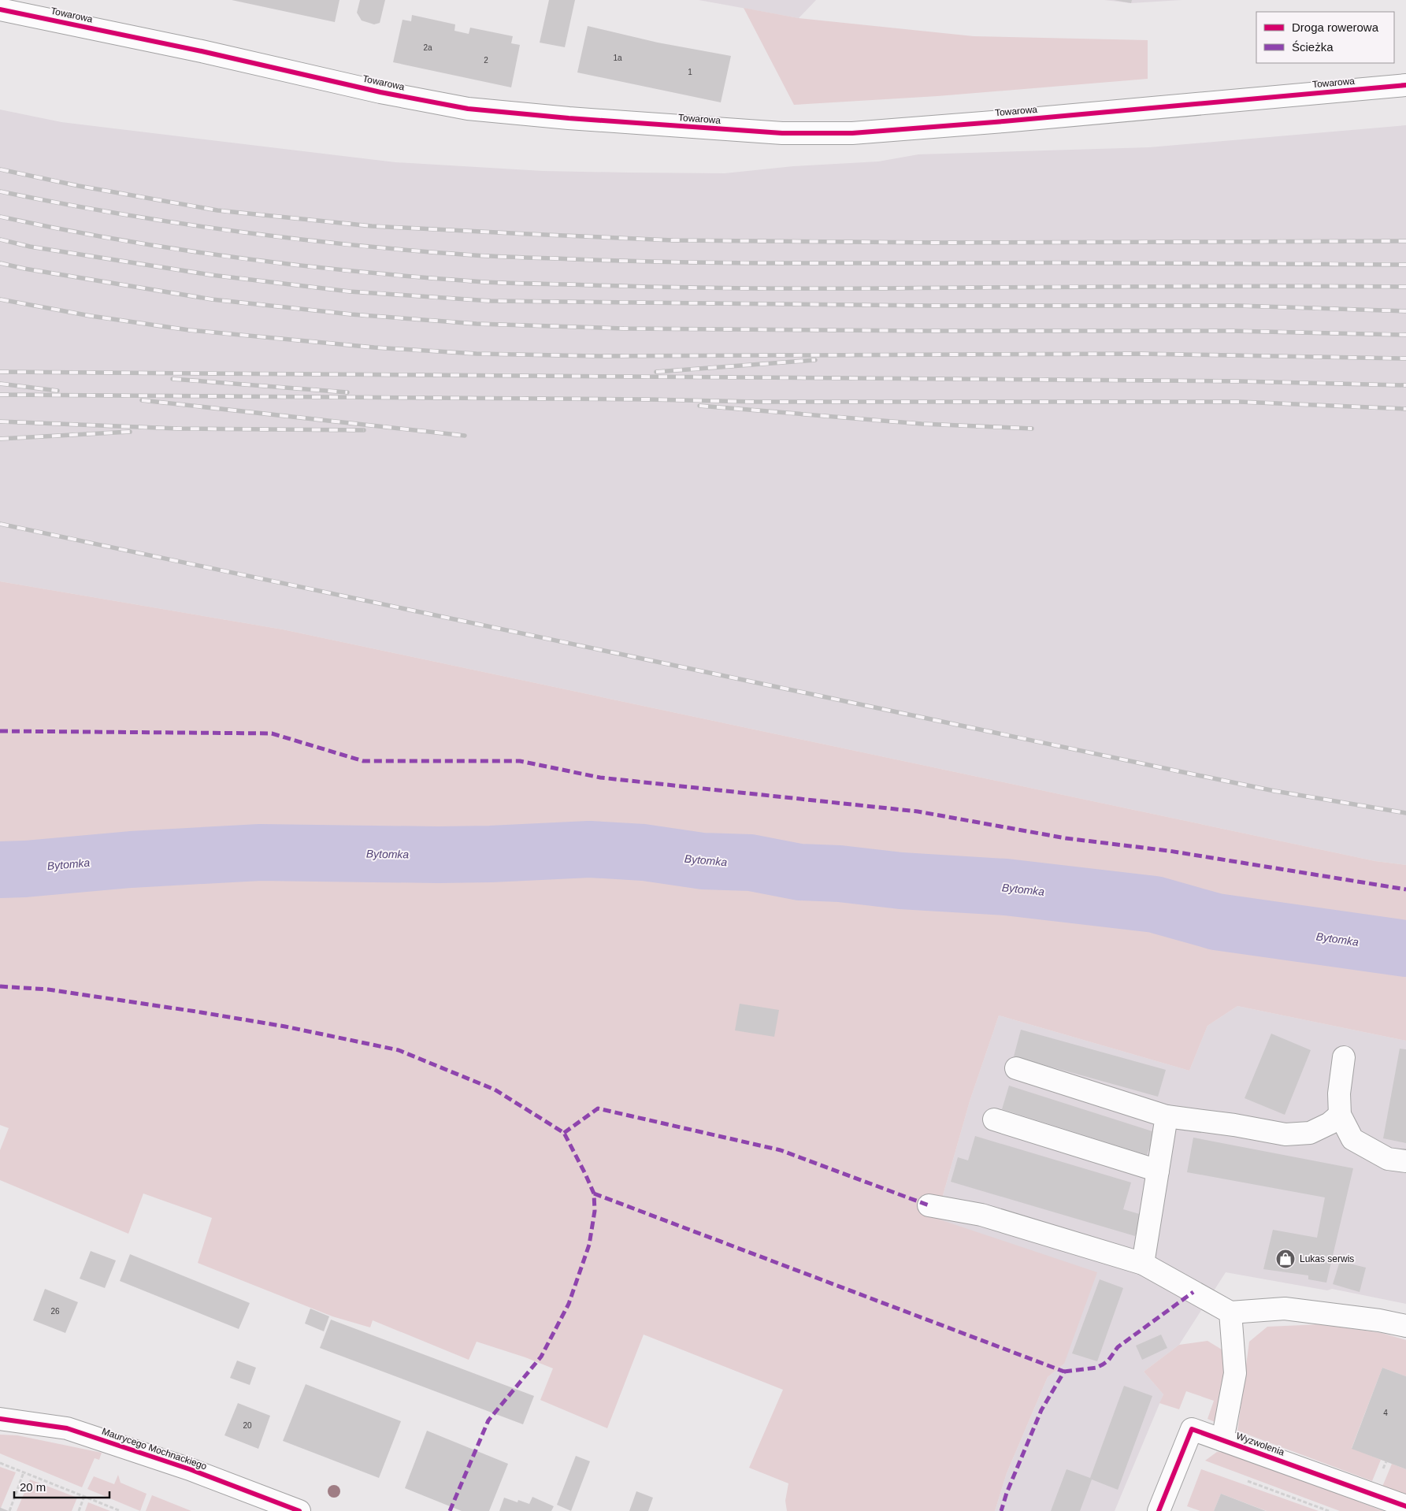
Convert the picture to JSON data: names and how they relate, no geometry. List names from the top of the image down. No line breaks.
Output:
{"streets":{"street":["Towarowa","Wyzwolenia","Maurycego Mochnackiego"]},"water":["Bytomka"],"places":{"shop":["Lukas serwis"]},"house_numbers":["2a","1a","2","1","26","4","20"],"legend":["Droga rowerowa","Ścieżka"],"scale_bar":"20 m"}
